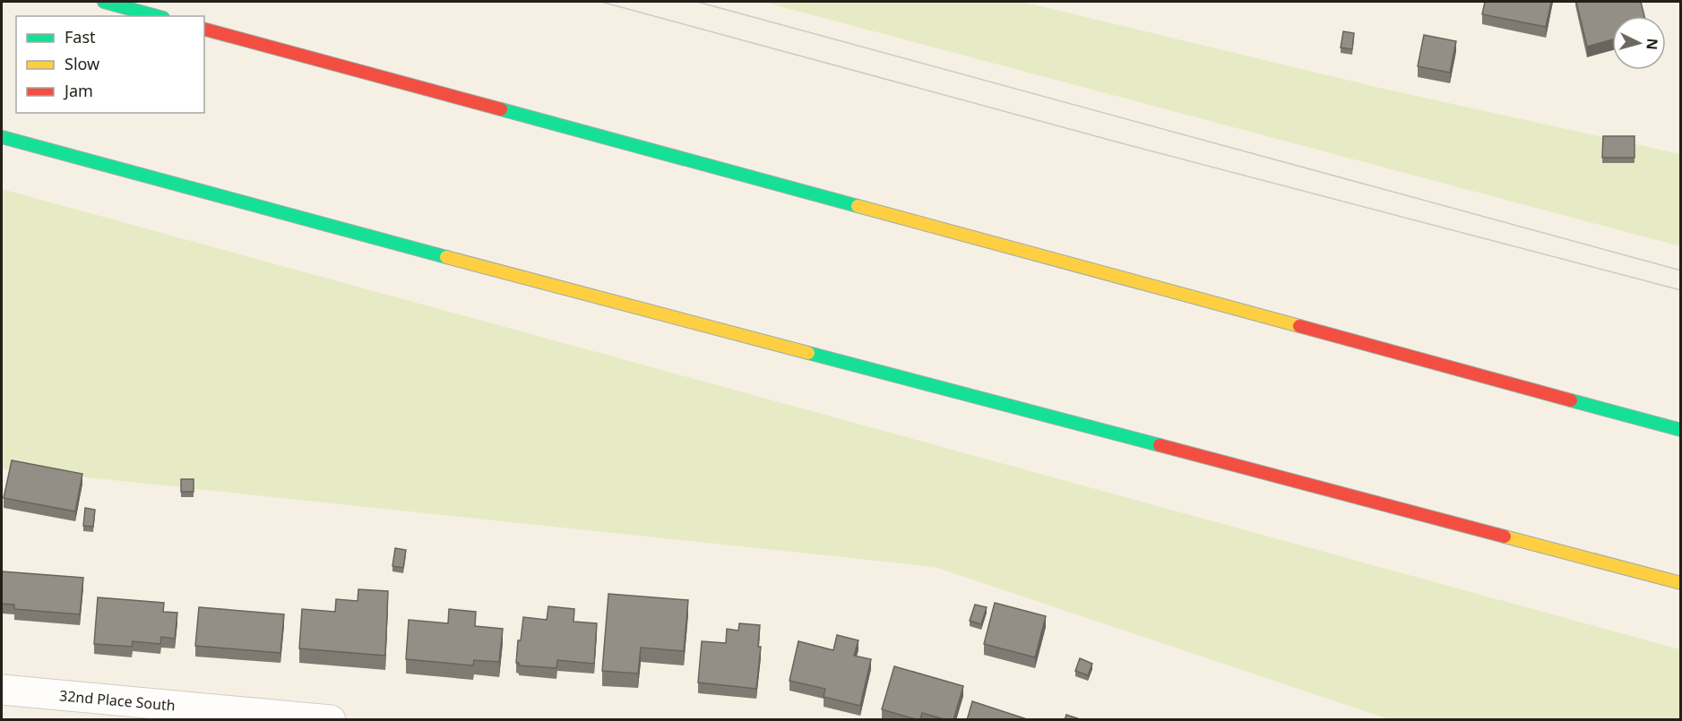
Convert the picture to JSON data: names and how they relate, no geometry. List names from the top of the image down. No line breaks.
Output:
{"streets":{"street":["32nd Place South"]},"legend":["Fast","Slow","Jam"],"north":"right"}
